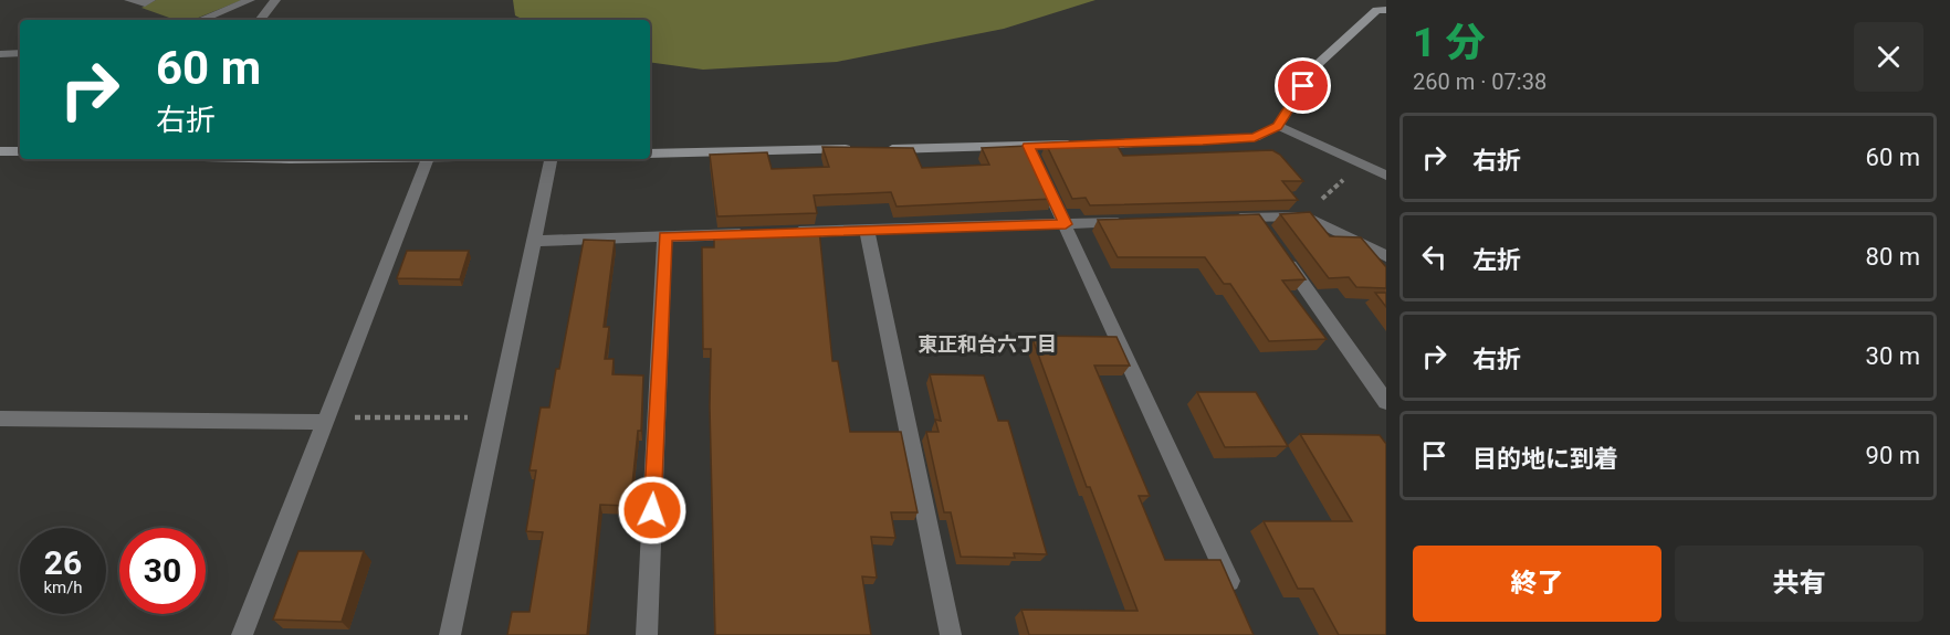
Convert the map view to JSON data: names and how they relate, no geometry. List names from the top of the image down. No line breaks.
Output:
{"districts":["東正和台六丁目"],"page":{"heading":["1 分","260 m · 07:38"],"turn":["60 m","右折"],"list":[{"name":"右折","value":"60 m"},{"name":"左折","value":"80 m"},{"name":"右折","value":"30 m"},{"name":"目的地に到着","value":"90 m"}],"speed":"26 km/h","limit":"30","buttons":["終了","共有"]}}
